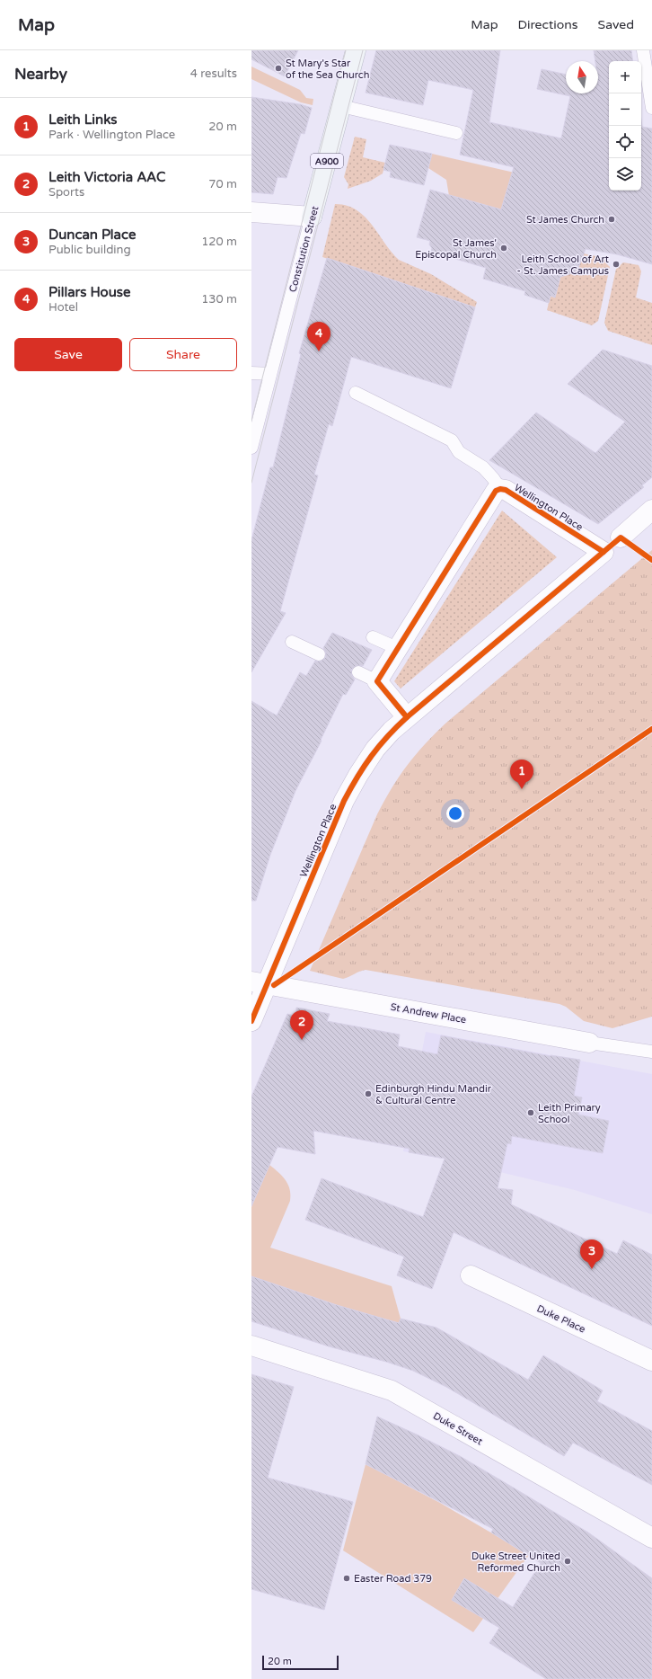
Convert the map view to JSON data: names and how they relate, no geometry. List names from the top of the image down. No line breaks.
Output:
{"streets":{"main road":["A900","Constitution Street"],"street":["Wellington Place","St Andrew Place","Duke Place","Duke Street"]},"crossings":[["Wellington Place","St Andrew Place"]],"places":["St Mary's Star of the Sea Church","St James Church","St James' Episcopal Church","Leith School of Art - St. James Campus","Edinburgh Hindu Mandir & Cultural Centre","Leith Primary School","Duke Street United Reformed Church","Easter Road 379"],"scale_bar":"20 m","north":"top","page":{"header":"Map","nav":["Map","Directions","Saved"],"heading":["Nearby","4 results"],"map_buttons":["+","−"],"list":[{"mark":"1","name":"Leith Links","note":"Park · Wellington Place","value":"20 m"},{"mark":"2","name":"Leith Victoria AAC","note":"Sports","value":"70 m"},{"mark":"3","name":"Duncan Place","note":"Public building","value":"120 m"},{"mark":"4","name":"Pillars House","note":"Hotel","value":"130 m"}],"pins":["4","1","2","3"],"buttons":["Save","Share"],"scale":"20 m"}}
